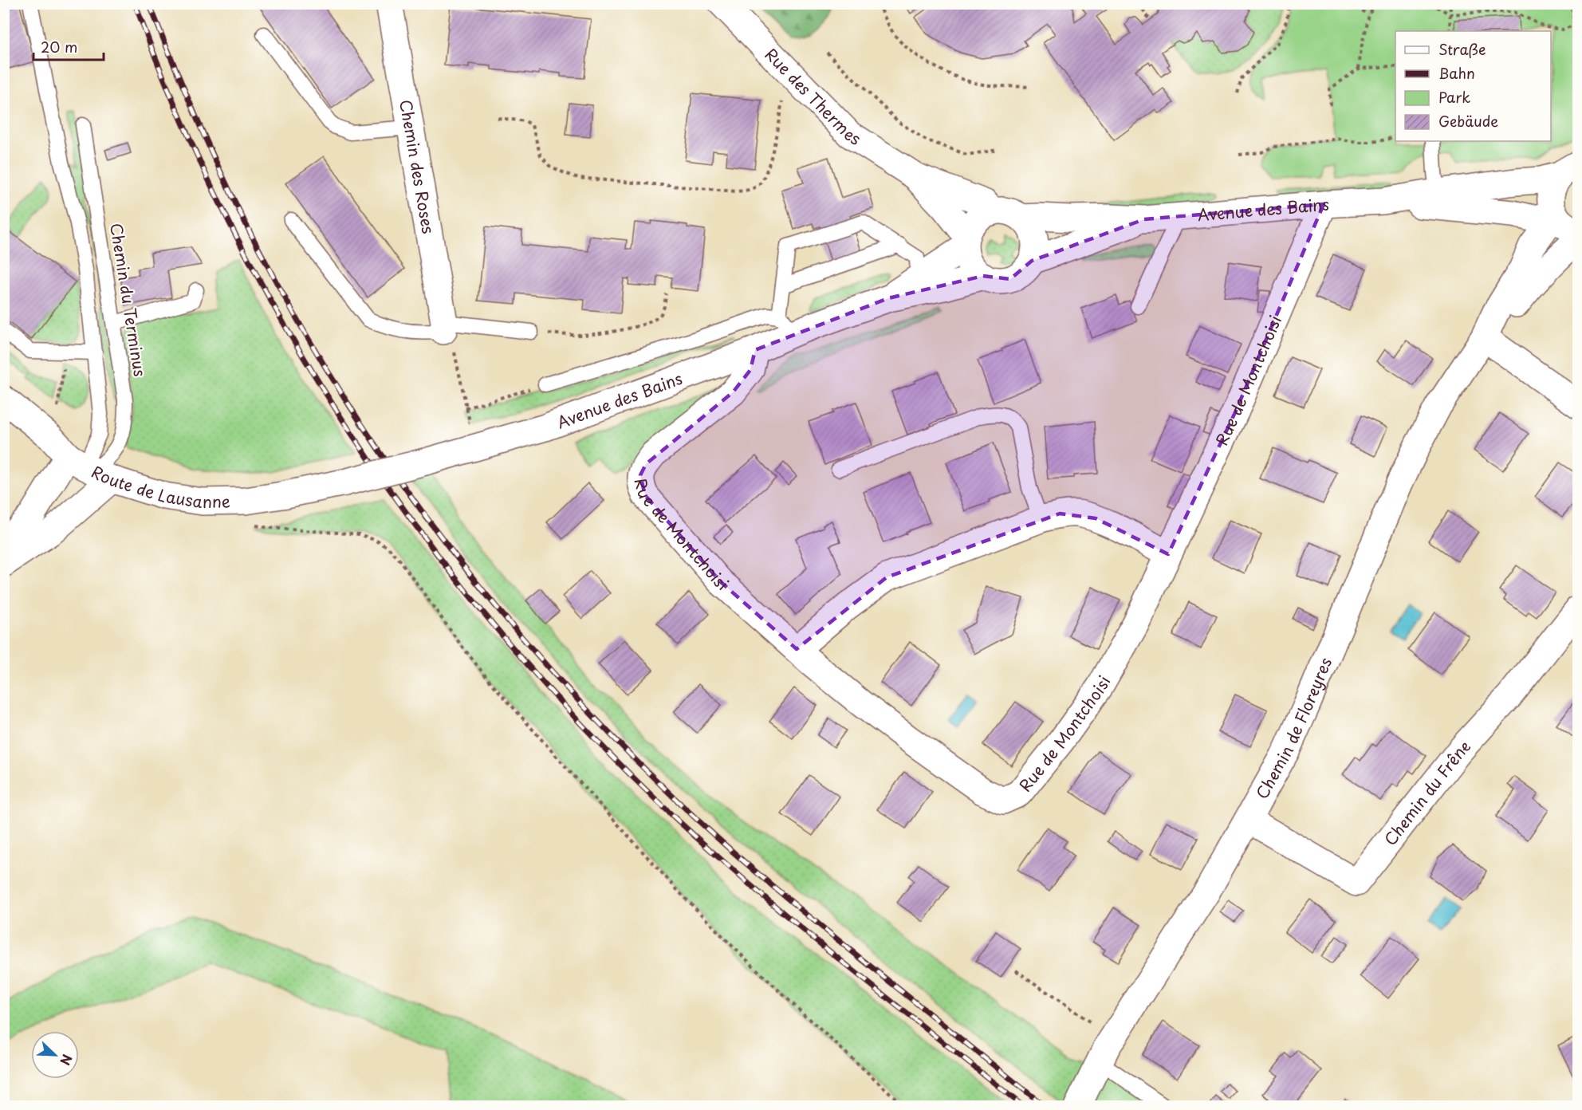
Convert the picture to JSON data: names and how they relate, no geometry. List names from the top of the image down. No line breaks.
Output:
{"streets":{"street":["Rue des Thermes","Chemin des Roses","Avenue des Bains","Rue de Montchoisi","Route de Lausanne","Chemin de Floreyres","Chemin du Frêne"],"lane":["Chemin du Terminus"]},"crossings":[["Avenue des Bains","Rue de Montchoisi"],["Avenue des Bains","Route de Lausanne"],["Avenue des Bains","Chemin de Floreyres"],["Chemin du Terminus","Route de Lausanne"],["Chemin de Floreyres","Chemin du Frêne"]],"legend":["Straße","Bahn","Park","Gebäude"],"scale_bar":"20 m","north":"bottom right"}
